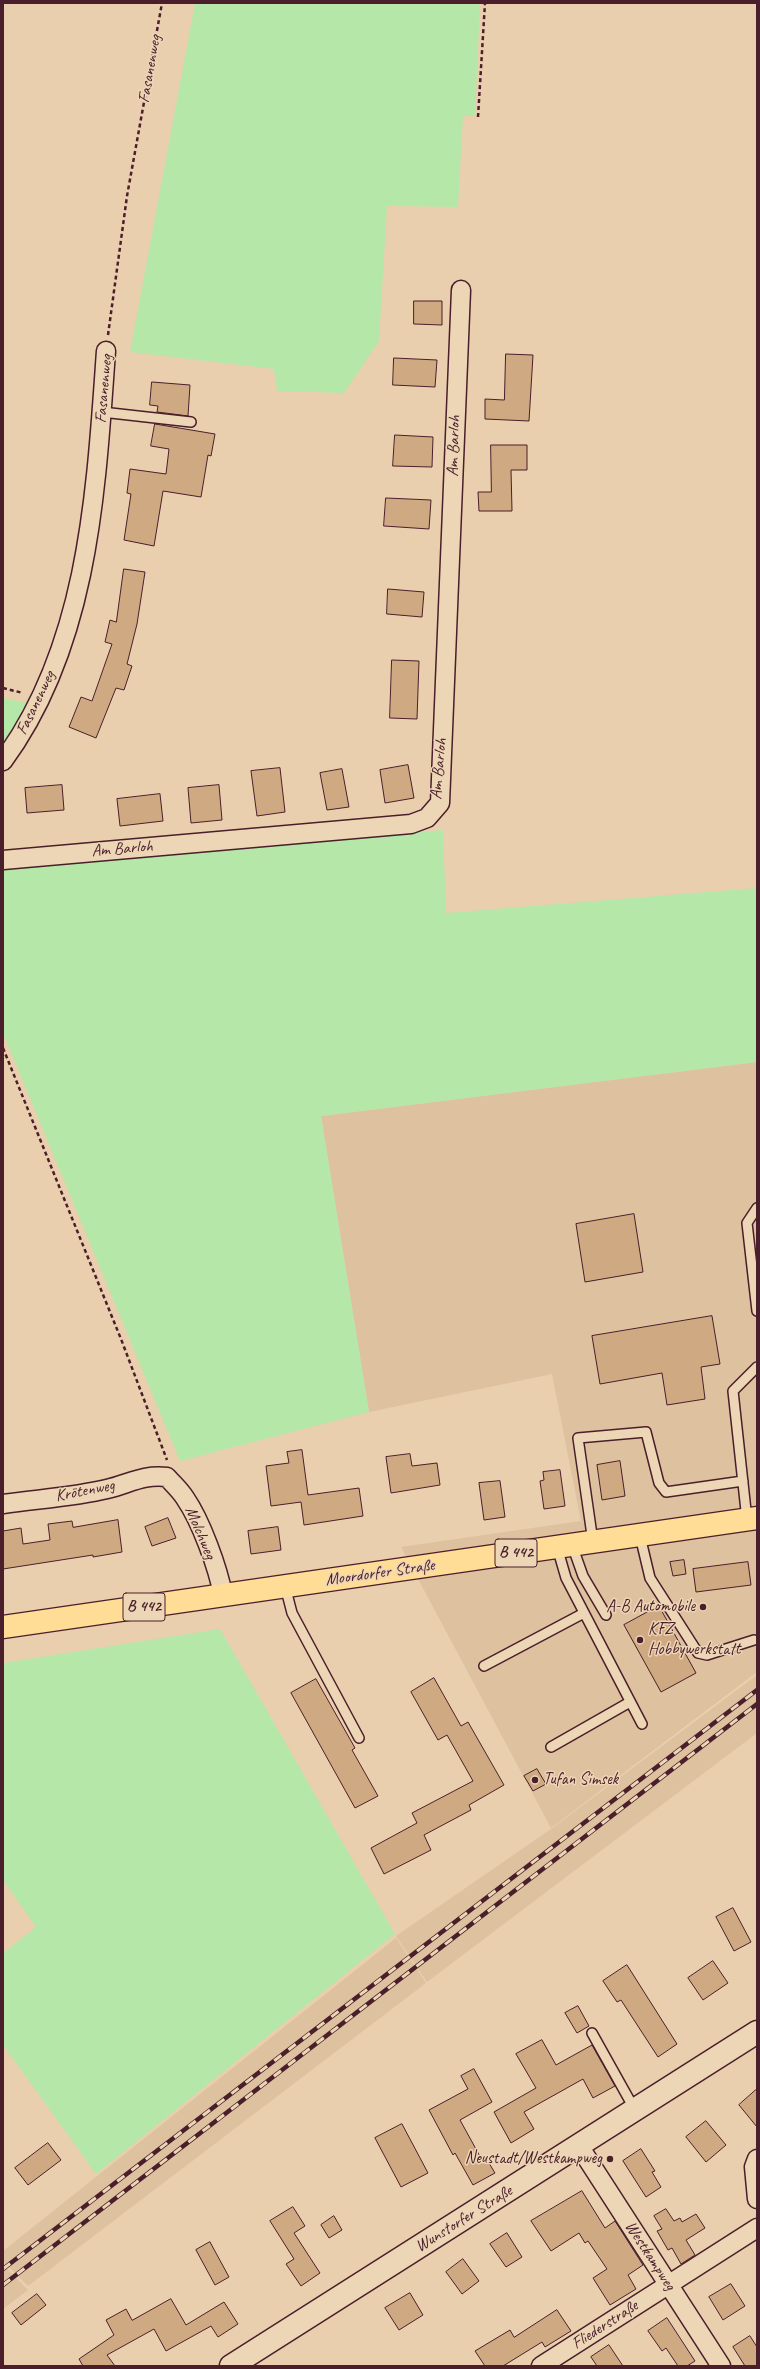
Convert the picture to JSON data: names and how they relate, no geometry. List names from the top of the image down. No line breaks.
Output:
{"streets":{"main road":["B 442","Moordorfer Straße"],"street":["Fasanenweg","Am Barloh","Krötenweg","Molchweg","Wunstorfer Straße","Westkampweg","Fliederstraße"]},"crossings":[["Krötenweg","Molchweg"],["Molchweg","Moordorfer Straße"],["Wunstorfer Straße","Westkampweg"],["Westkampweg","Fliederstraße"]],"places":["A-B Automobile","KFZ Hobbywerkstatt","Tufan Simsek","Neustadt/Westkampweg"]}
